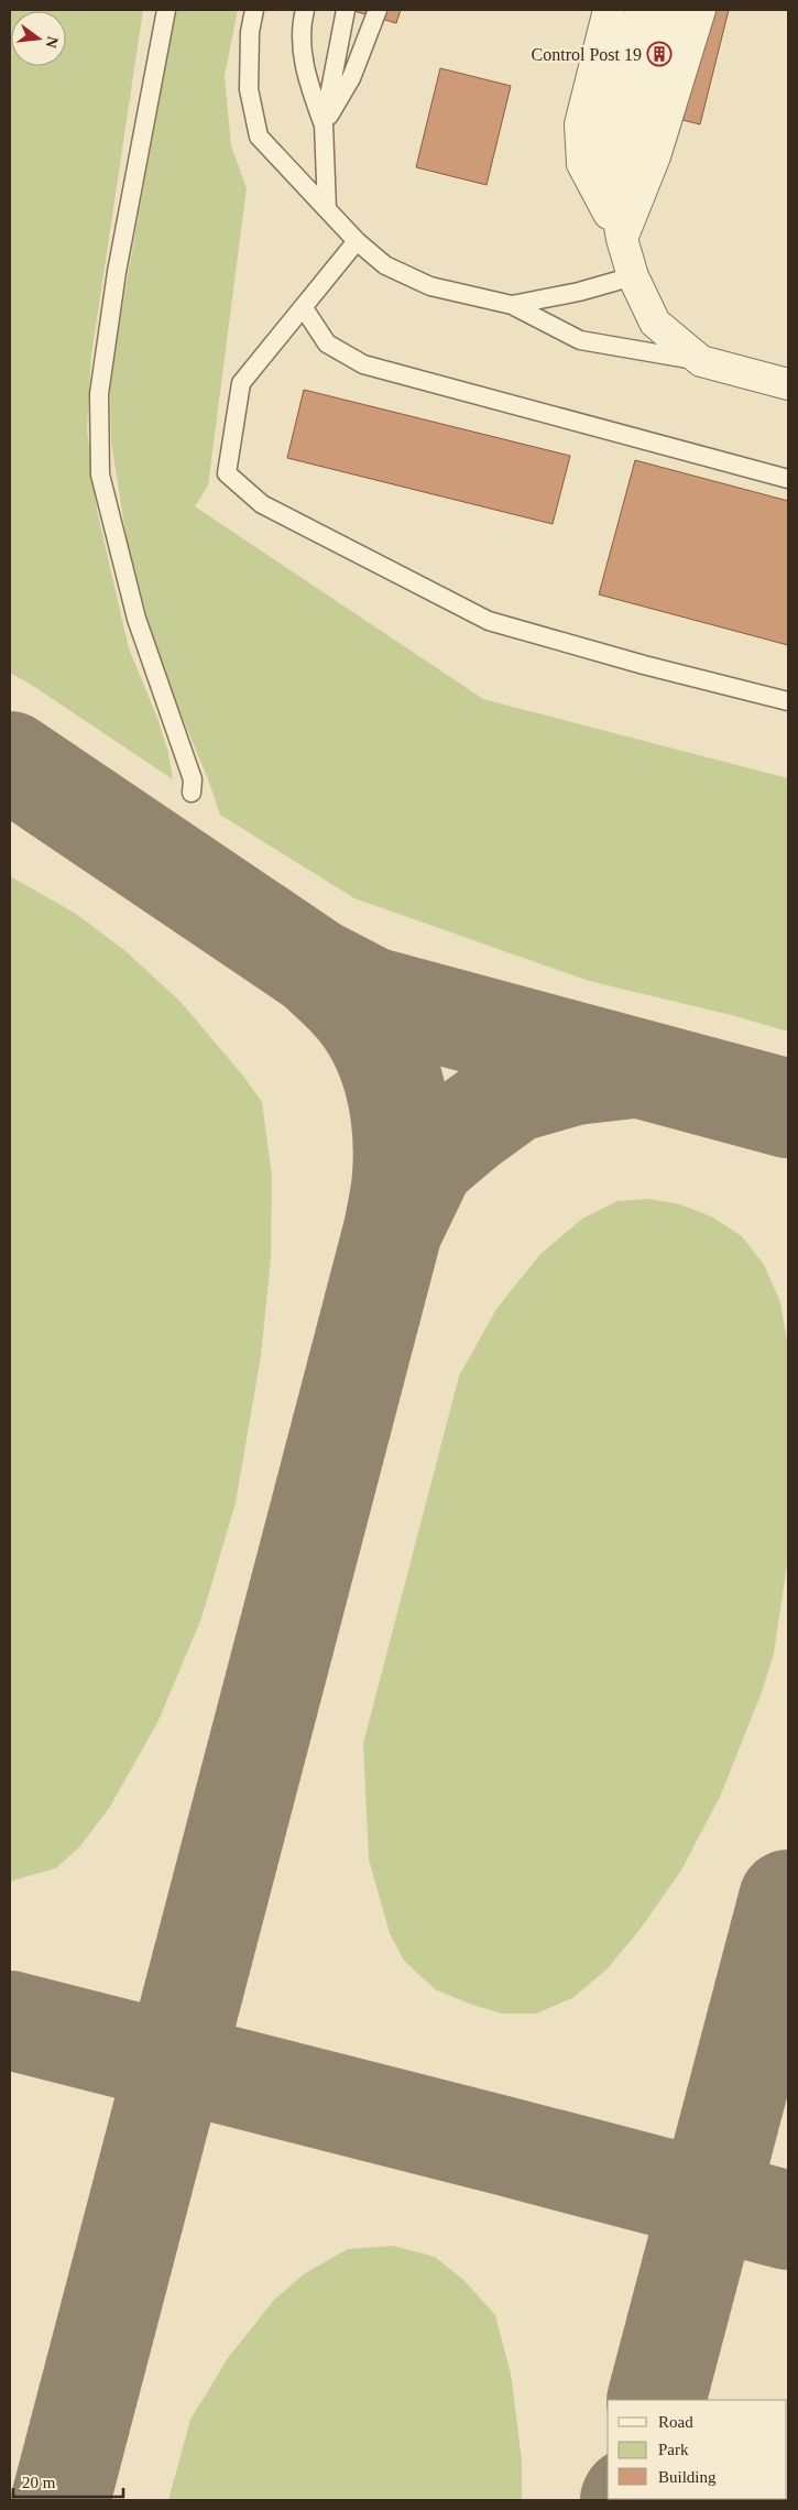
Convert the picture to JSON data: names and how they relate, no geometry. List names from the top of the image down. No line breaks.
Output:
{"places":{"building":["Control Post 19"]},"legend":["Road","Park","Building"],"scale_bar":"20 m","north":"right"}
